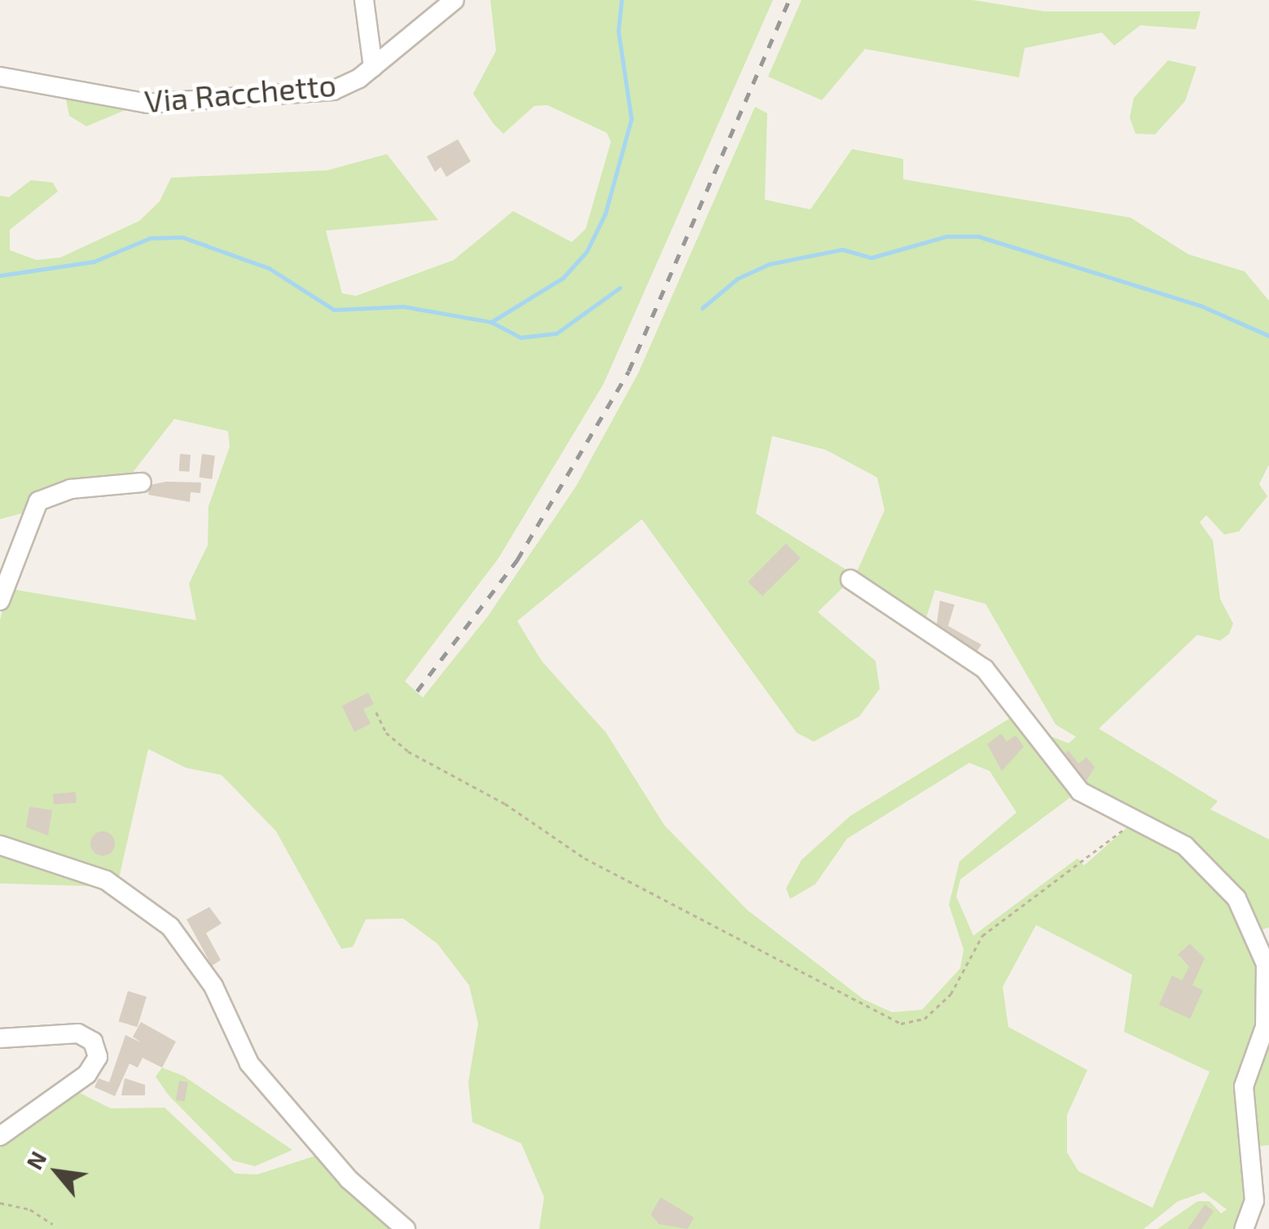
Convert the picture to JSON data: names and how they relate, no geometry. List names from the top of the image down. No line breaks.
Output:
{"streets":{"street":["Via Racchetto"]},"north":"top left"}
